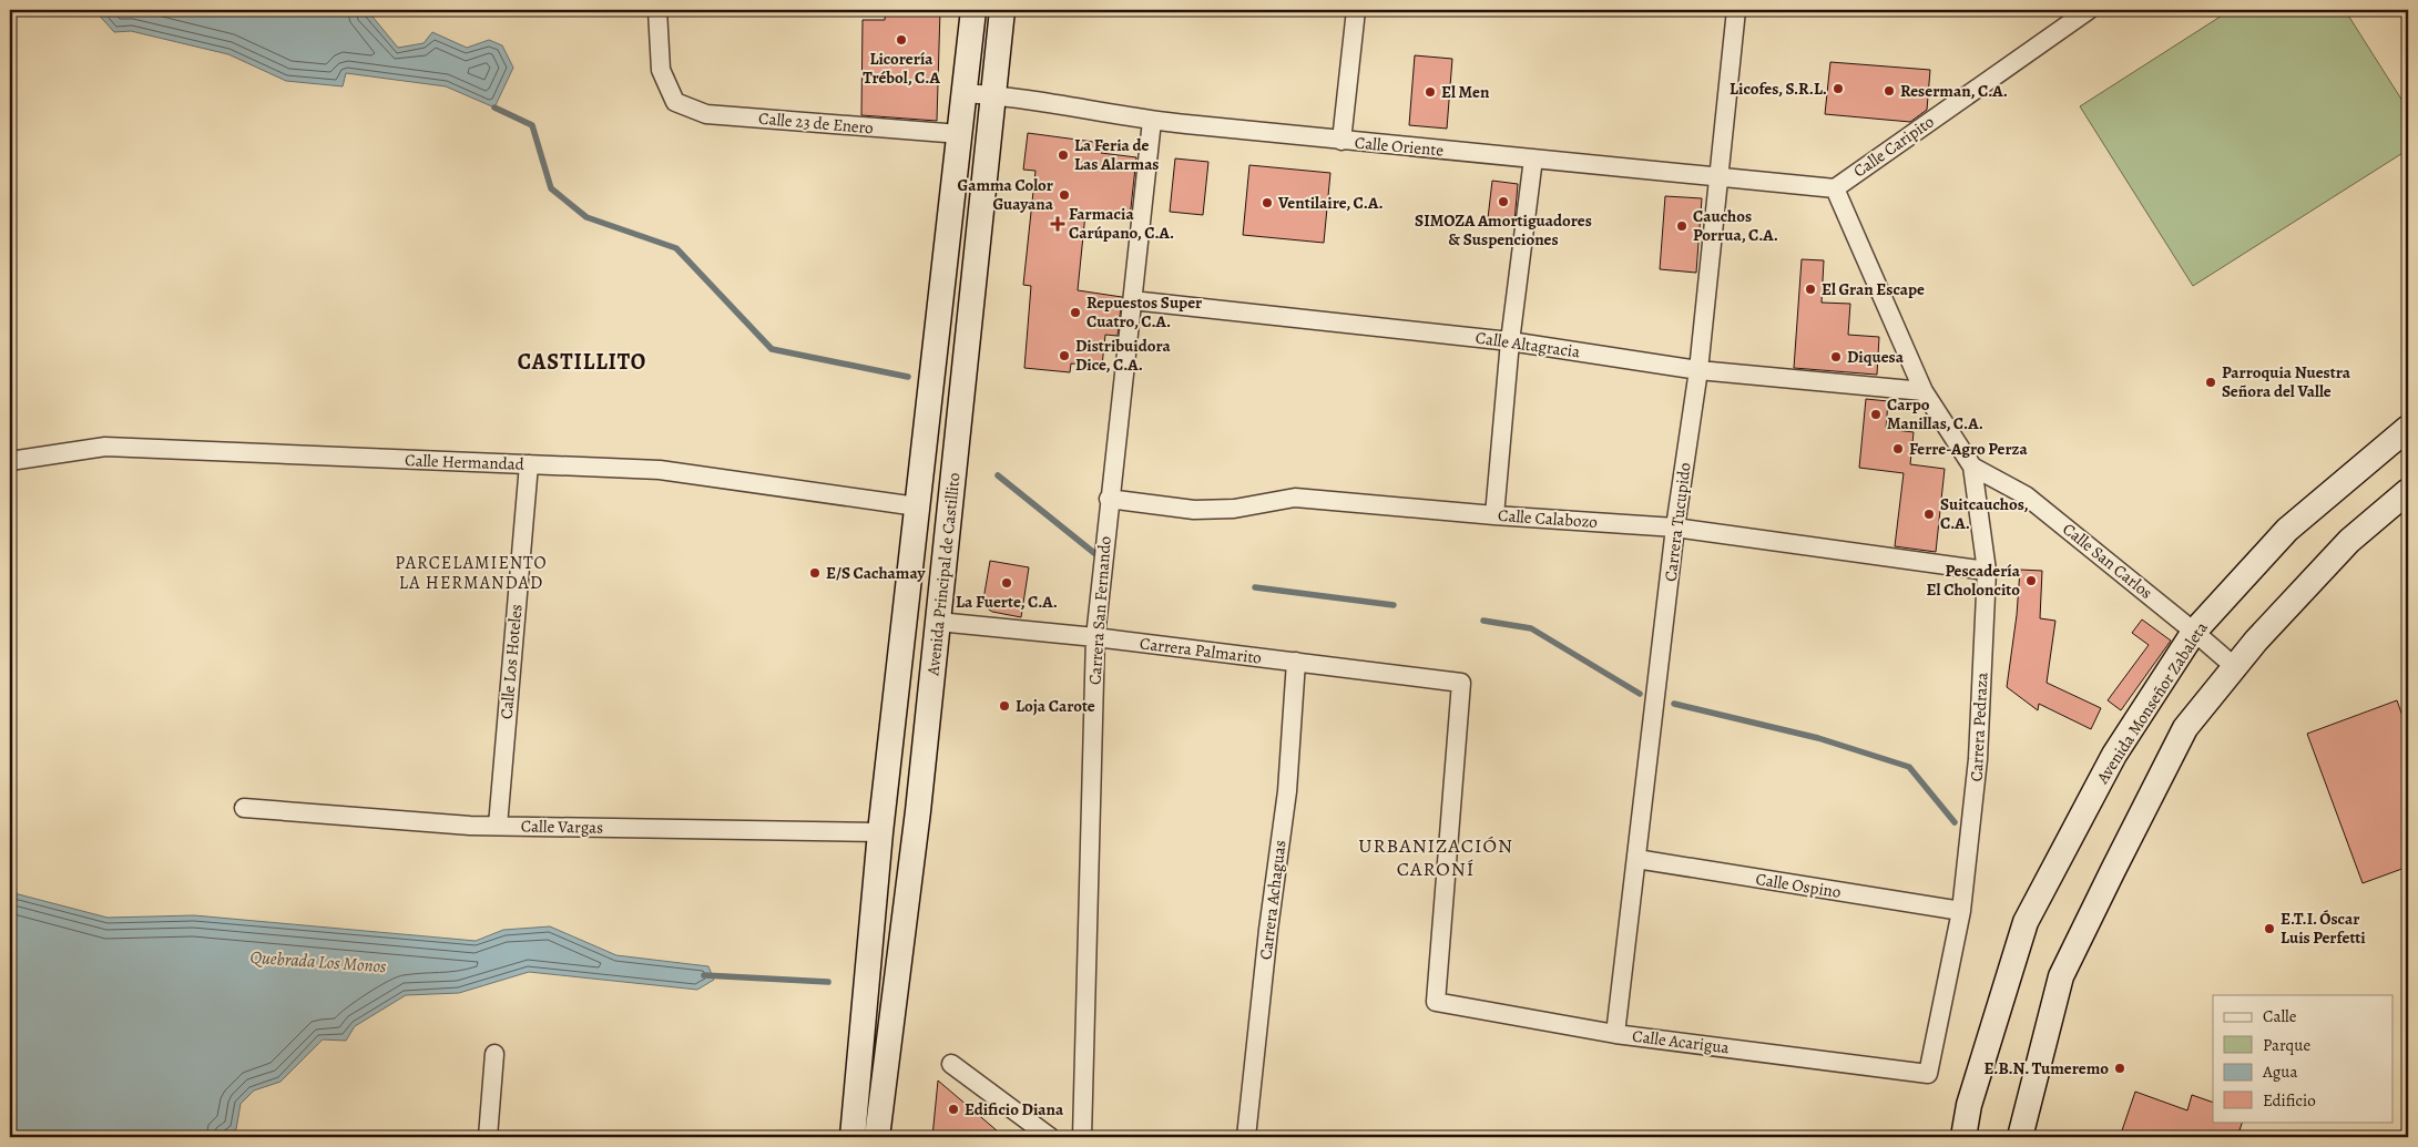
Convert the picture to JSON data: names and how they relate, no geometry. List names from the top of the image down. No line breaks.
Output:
{"streets":{"main road":["Avenida Principal de Castillito","Avenida Monseñor Zabaleta"],"street":["Calle 23 de Enero","Calle Oriente","Calle Caripito","Calle Altagracia","Calle Hermandad","Calle Calabozo","Carrera Tucupido","Calle San Carlos","Carrera San Fernando","Carrera Palmarito","Calle Los Hoteles","Carrera Pedraza","Calle Vargas","Calle Ospino","Carrera Achaguas","Calle Acarigua"]},"crossings":[["Calle 23 de Enero","Avenida Principal de Castillito"],["Calle Oriente","Calle Caripito"],["Calle Oriente","Carrera Tucupido"],["Calle Oriente","Avenida Principal de Castillito"],["Calle Oriente","Carrera San Fernando"],["Calle Altagracia","Carrera Tucupido"],["Calle Altagracia","Carrera San Fernando"],["Calle Altagracia","Carrera Pedraza"],["Calle Hermandad","Avenida Principal de Castillito"],["Calle Hermandad","Calle Los Hoteles"],["Calle Calabozo","Carrera Tucupido"],["Calle Calabozo","Carrera San Fernando"],["Calle Calabozo","Carrera Pedraza"],["Carrera Tucupido","Calle Ospino"],["Carrera Tucupido","Calle Acarigua"],["Calle San Carlos","Avenida Monseñor Zabaleta"],["Calle San Carlos","Carrera Pedraza"],["Avenida Principal de Castillito","Carrera Palmarito"],["Avenida Principal de Castillito","Calle Vargas"],["Carrera San Fernando","Carrera Palmarito"],["Carrera Palmarito","Carrera Achaguas"],["Carrera Palmarito","Calle Acarigua"],["Calle Los Hoteles","Calle Vargas"],["Carrera Pedraza","Calle Ospino"],["Carrera Pedraza","Calle Acarigua"]],"districts":["CASTILLITO","PARCELAMIENTO LA HERMANDAD","URBANIZACIÓN CARONÍ"],"water":["Quebrada Los Monos"],"places":{"other":["Licorería Trébol, C.A","Licofes, S.R.L.","Reserman, C.A.","El Men","La Feria de Las Alarmas","Gamma Color Guayana","SIMOZA Amortiguadores & Suspenciones","Ventilaire, C.A.","Cauchos Porrua, C.A.","El Gran Escape","Repuestos Super Cuatro, C.A.","Distribuidora Dice, C.A.","Diquesa","Parroquia Nuestra Señora del Valle","Carpo Manillas, C.A.","Ferre-Agro Perza","Suitcauchos, C.A.","E/S Cachamay","Pescadería El Choloncito","La Fuerte, C.A.","Loja Carote","E.T.I. Óscar Luis Perfetti","E.B.N. Tumeremo","Edificio Diana"],"health":["Farmacia Carúpano, C.A."]},"legend":["Calle","Parque","Agua","Edificio"]}
